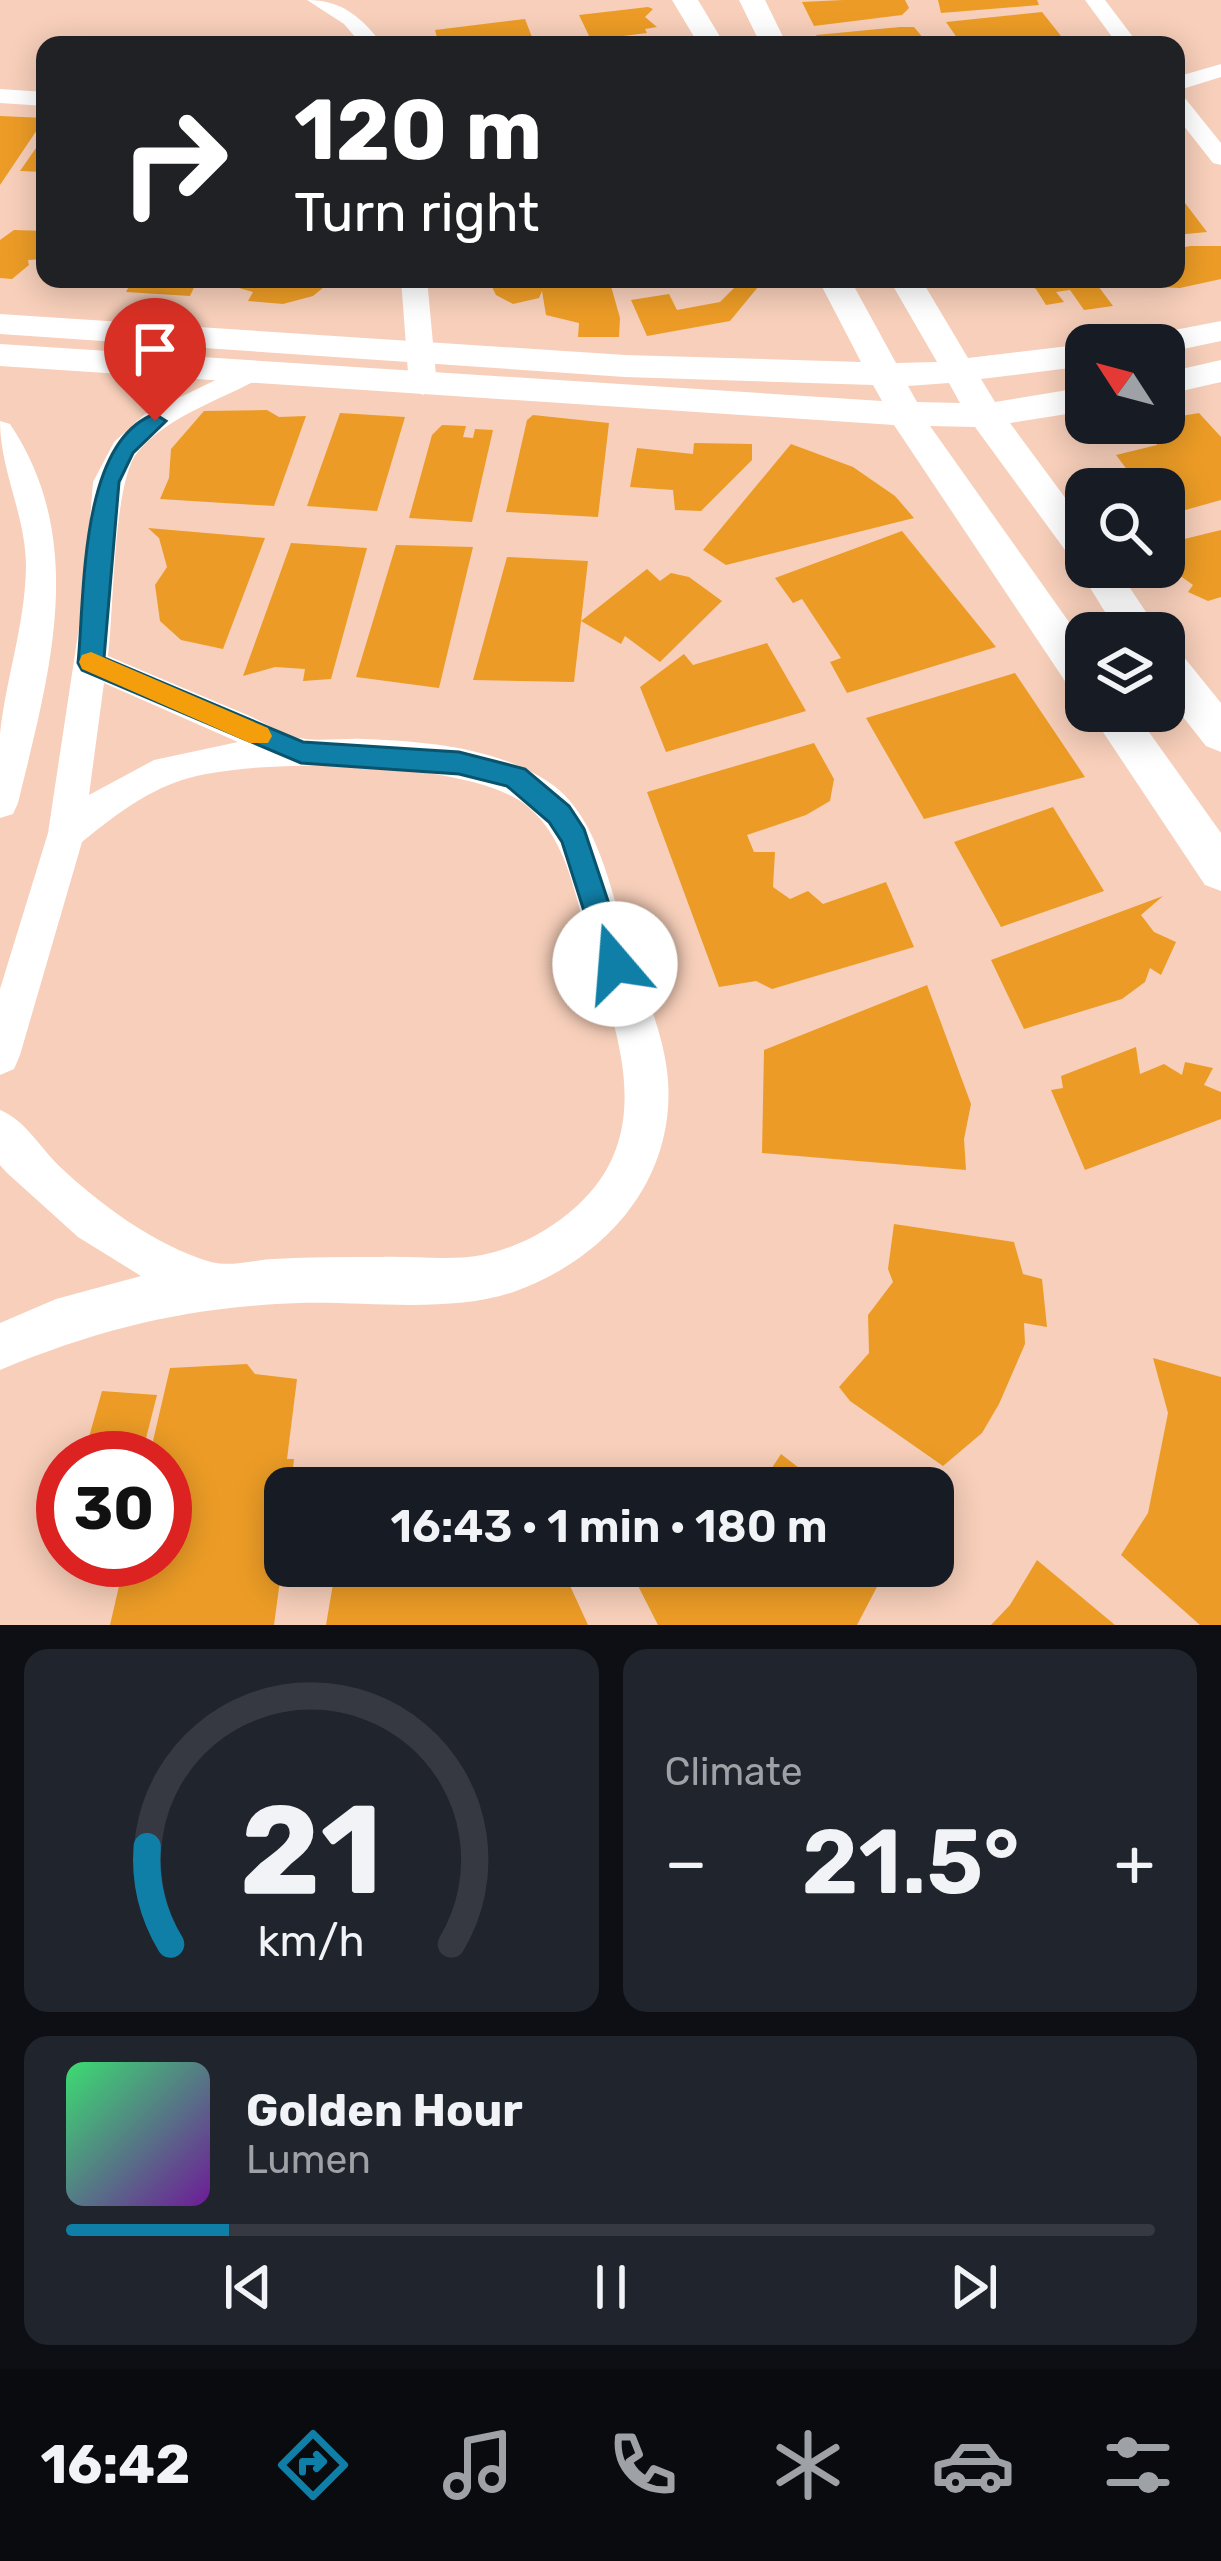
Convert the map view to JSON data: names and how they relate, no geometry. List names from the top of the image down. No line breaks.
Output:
{"north":"top left","page":{"turn":["120 m","Turn right"],"limit":"30","trip":"16:43 · 1 min · 180 m","tile":"Climate","heat":["−","21.5°","+"],"song":["Golden Hour","Lumen"],"tabs":"16:42","gauge":["21","km/h"]}}
